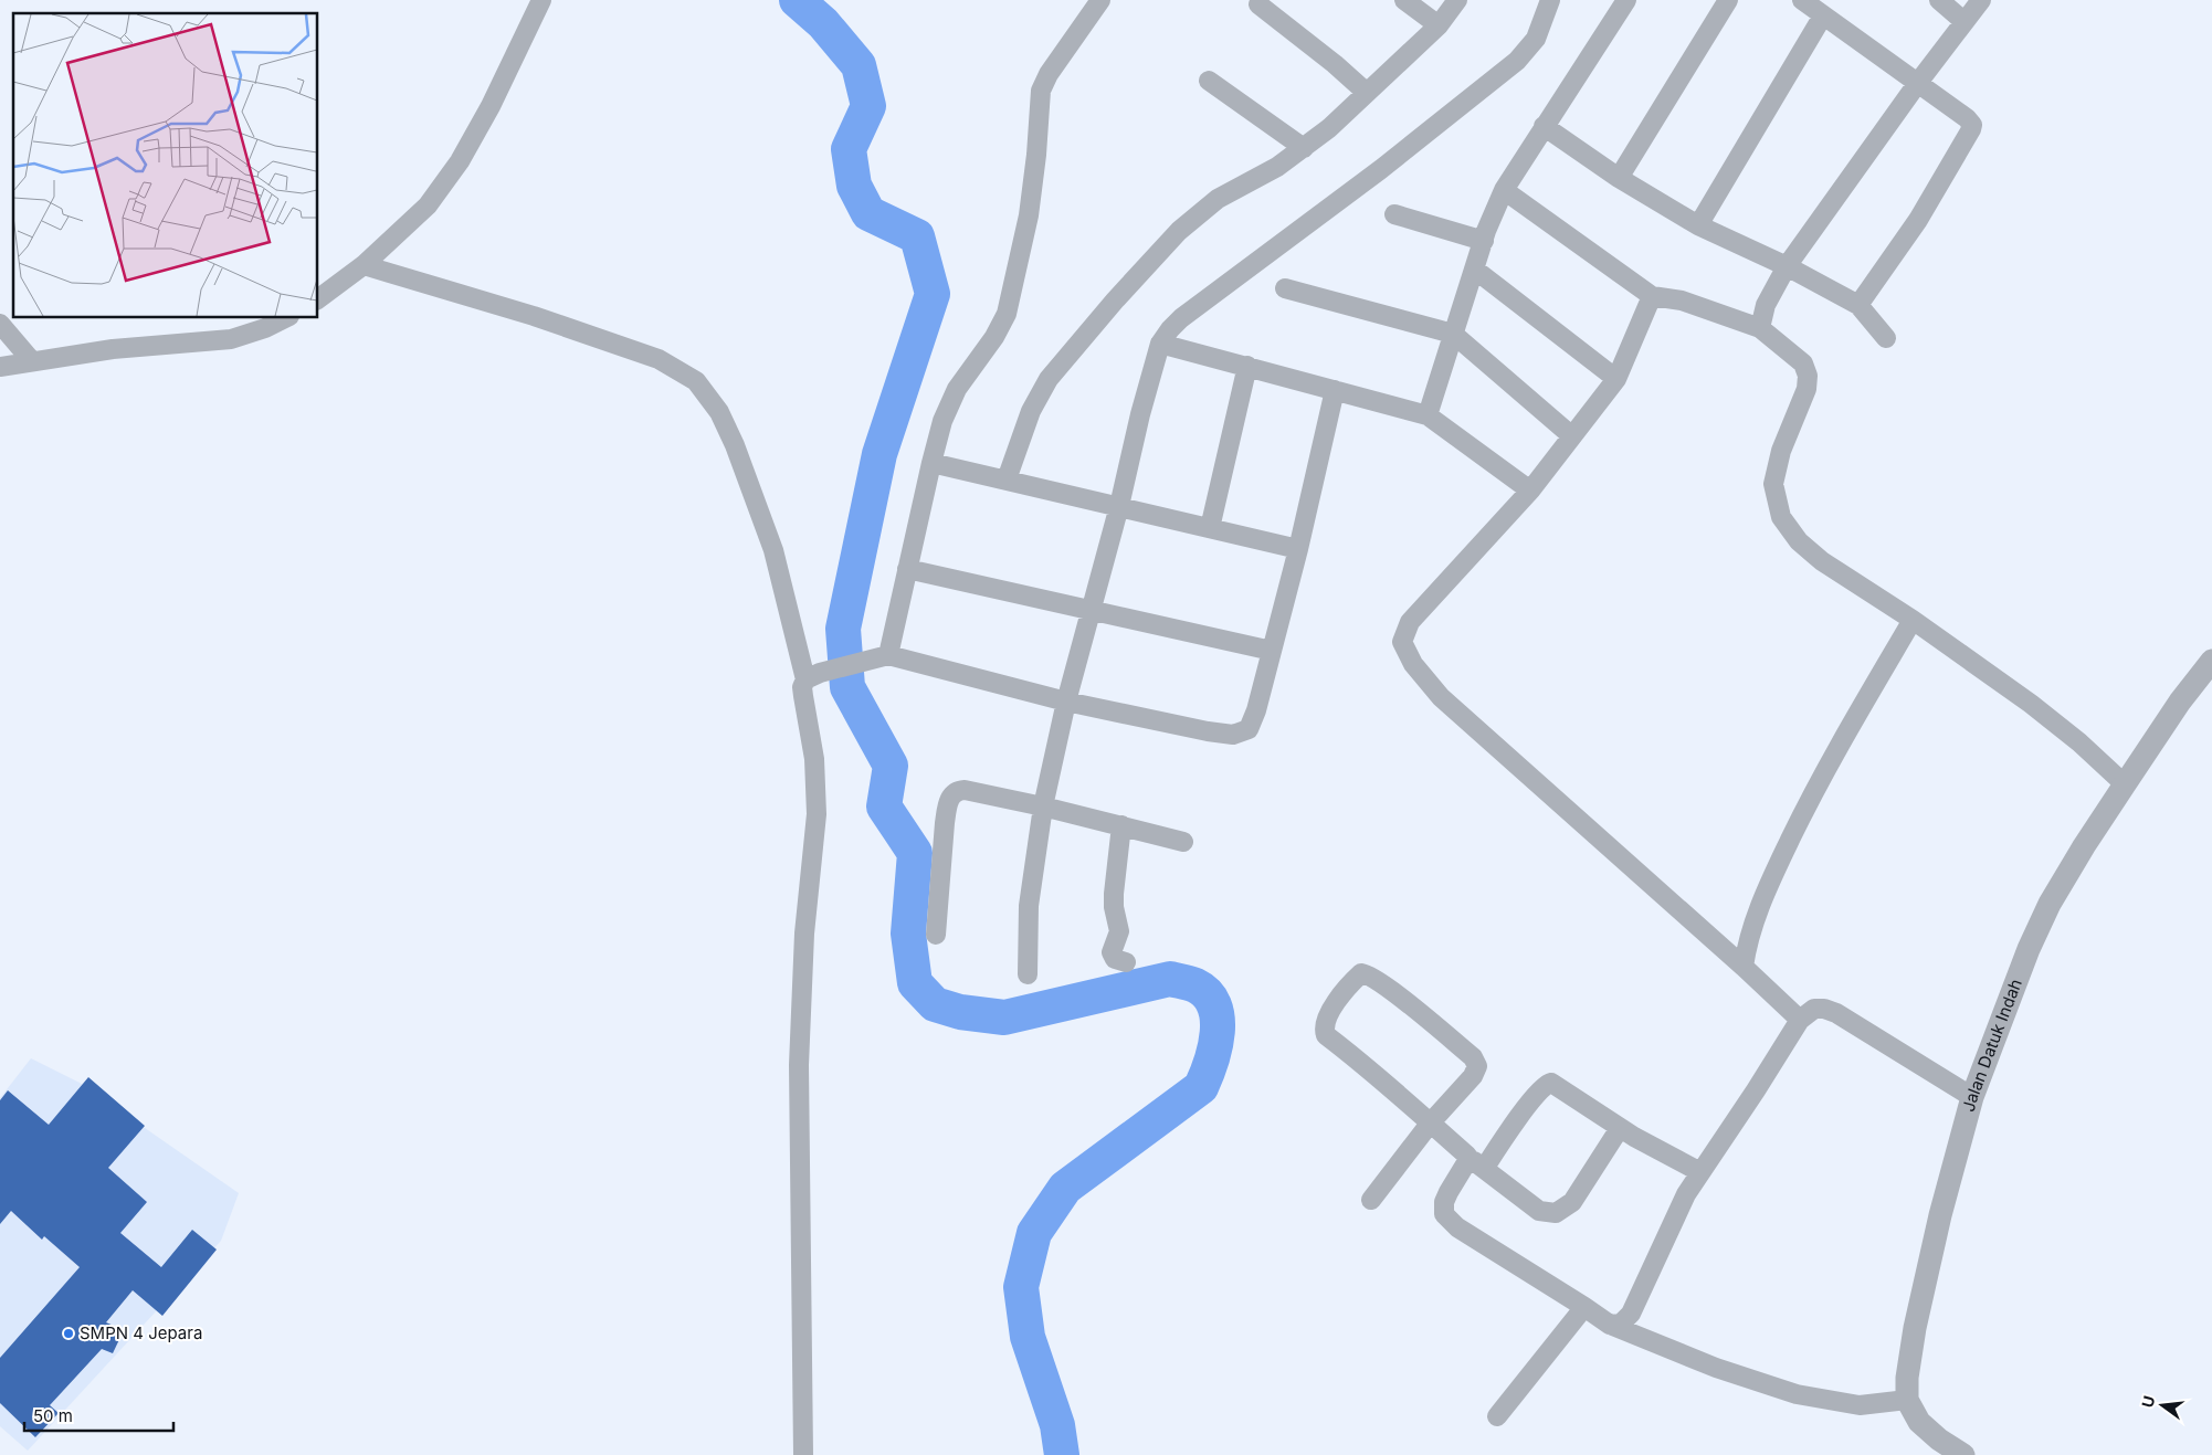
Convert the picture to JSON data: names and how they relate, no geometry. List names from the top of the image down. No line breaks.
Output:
{"streets":{"street":["Jalan Datuk Indah"]},"places":["SMPN 4 Jepara"],"scale_bar":"50 m","north":"left"}
